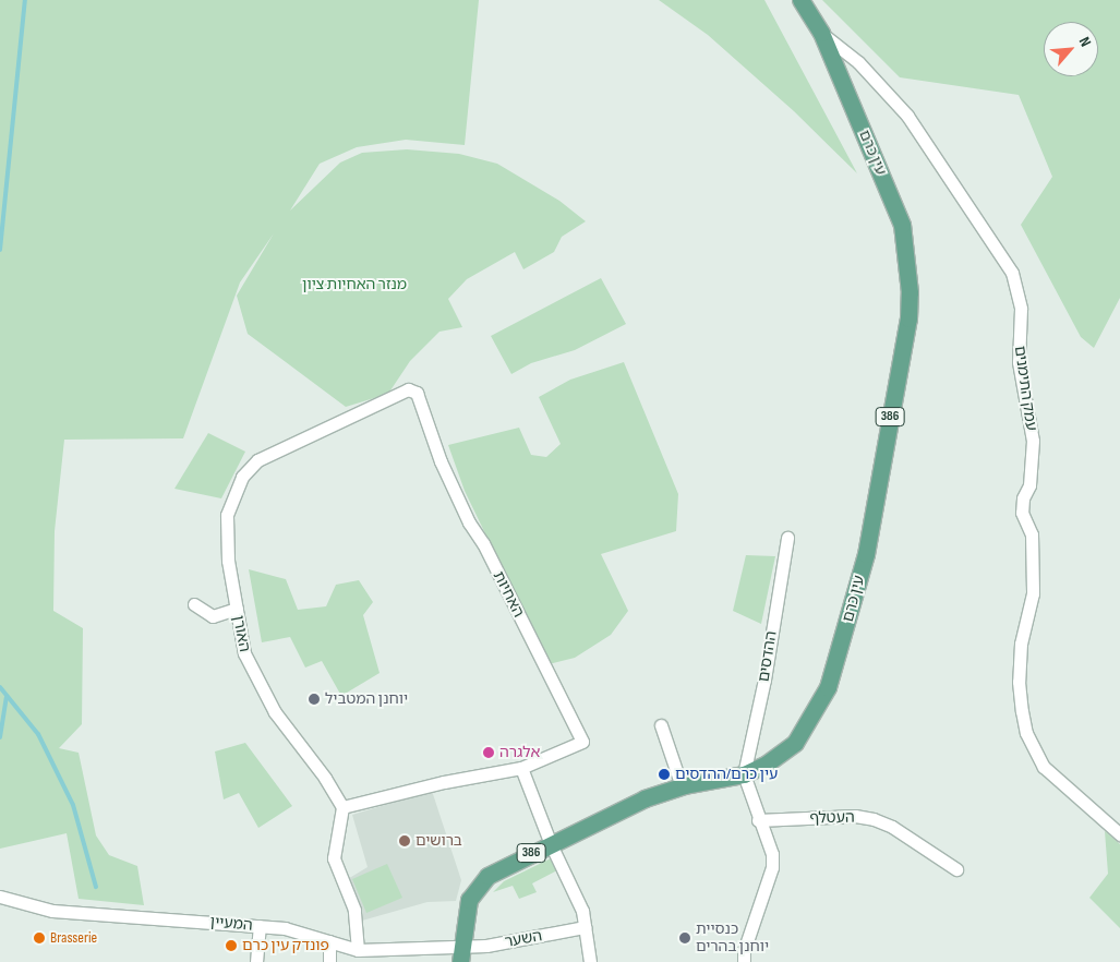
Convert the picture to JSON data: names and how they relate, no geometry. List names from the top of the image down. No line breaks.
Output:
{"streets":{"main road":["עין כרם","386"],"street":["עמק התימנים","האחיות","האורן","ההדסים","העטלף","המעיין","השער"]},"crossings":[["עין כרם","עמק התימנים"],["עין כרם","386"],["עין כרם","ההדסים"],["עין כרם","המעיין"],["עין כרם","השער"],["עמק התימנים","386"],["האחיות","האורן"],["המעיין","השער"]],"parks":["מנזר האחיות ציון"],"places":["יוחנן המטביל","אלגרה","עין כרם/ההדסים","ברושים","Brasserie","כנסיית יוחנן בהרים","פונדק עין כרם"],"north":"top right"}
